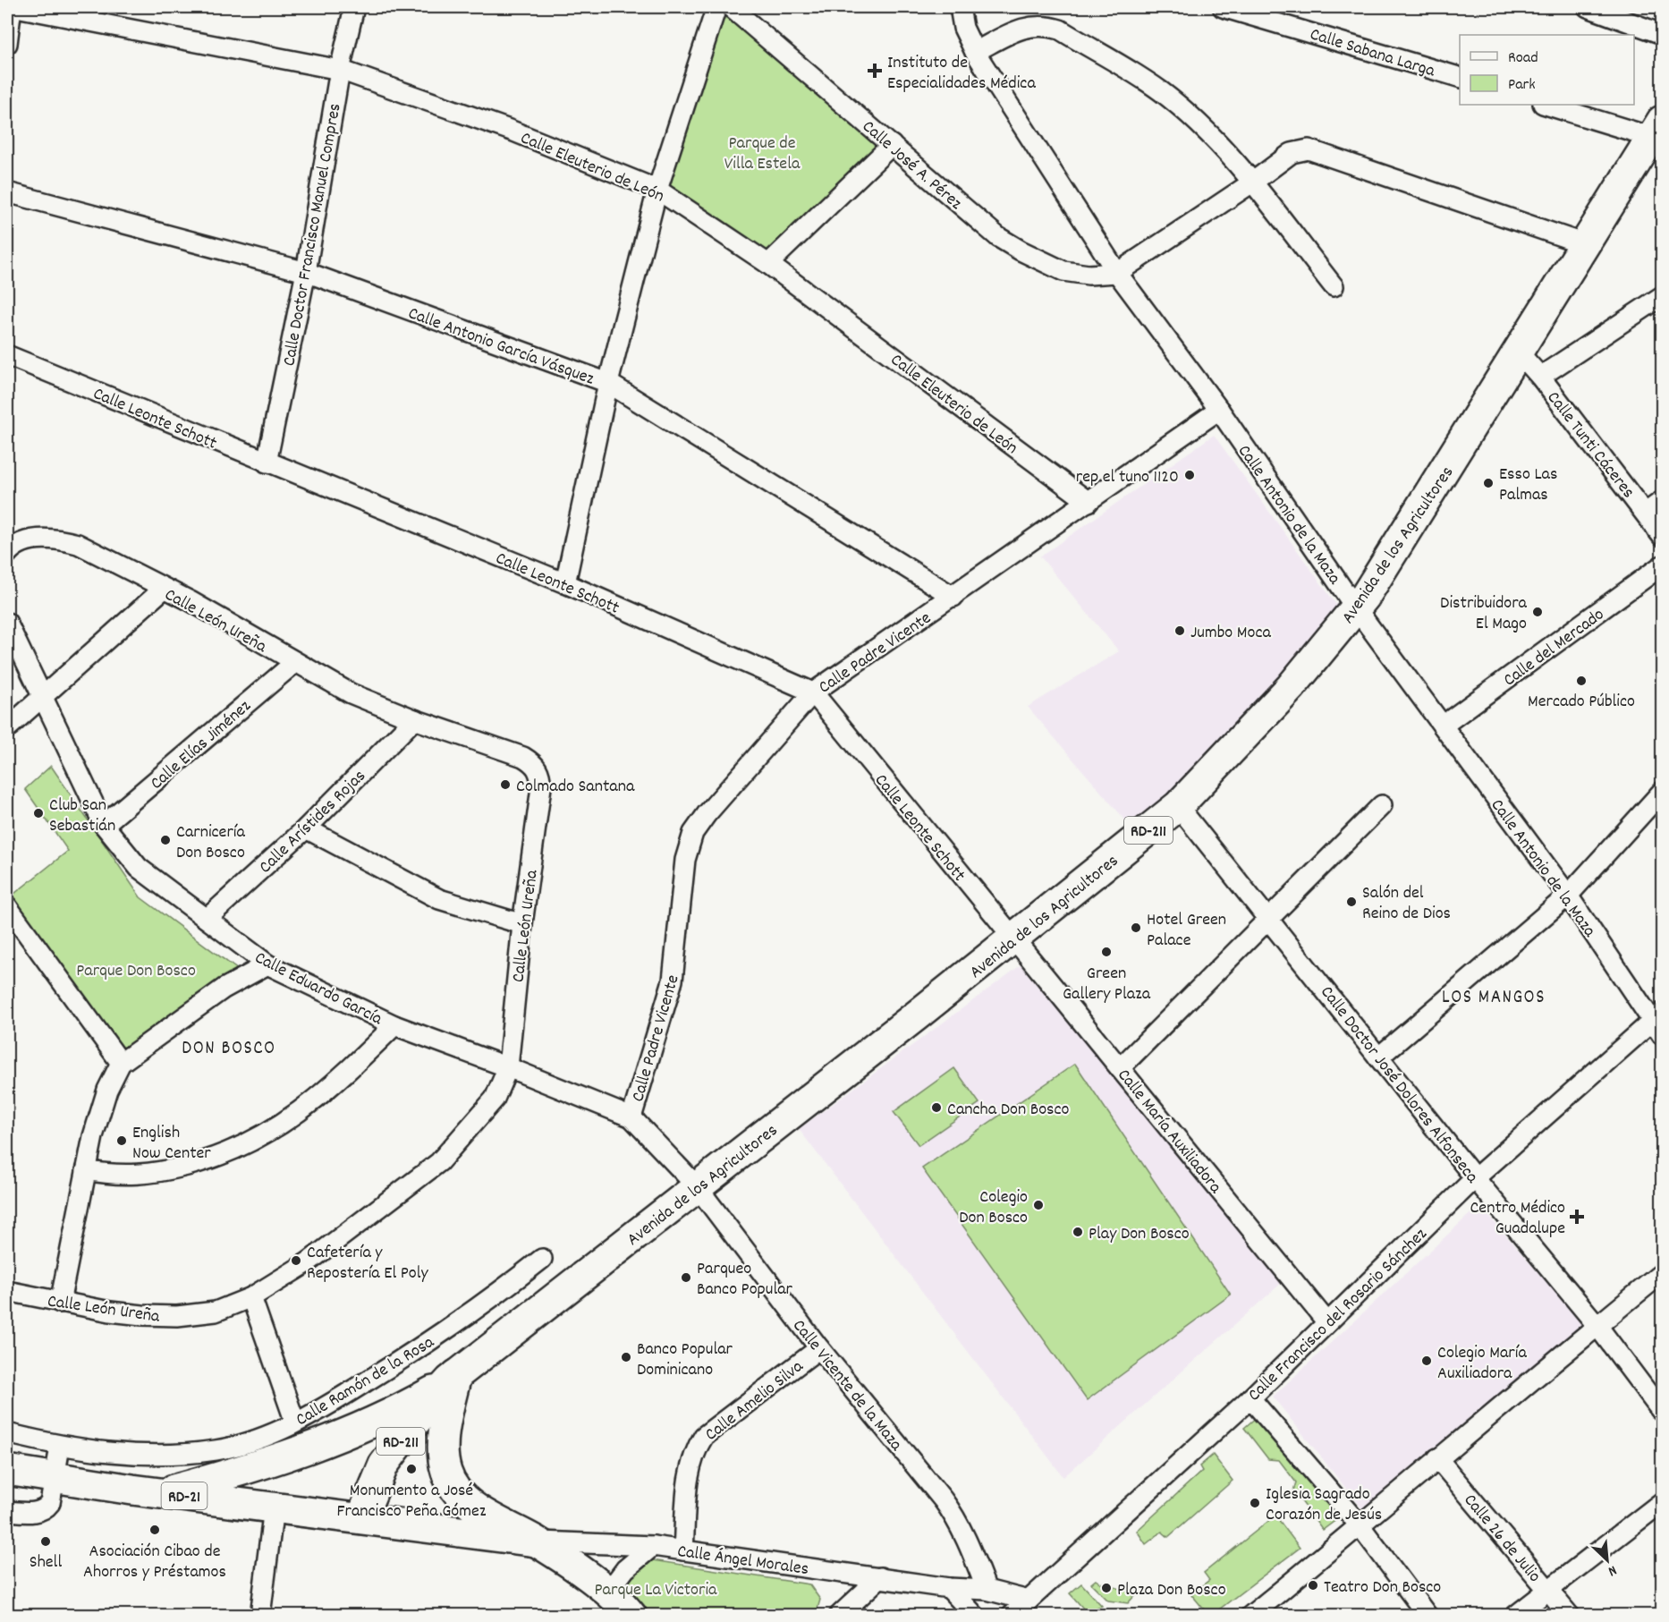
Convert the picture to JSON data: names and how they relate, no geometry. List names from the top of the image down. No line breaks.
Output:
{"streets":{"main road":["Avenida de los Agricultores","RD-211","RD-21"],"street":["Calle Sabana Larga","Calle José A. Pérez","Calle Eleuterio de León","Calle Doctor Francisco Manuel Compres","Calle Antonio García Vásquez","Calle Leonte Schott","Calle Tunti Cáceres","Calle Antonio de la Maza","Calle León Ureña","Calle del Mercado","Calle Padre Vicente","Calle Elías Jiménez","Calle Arístides Rojas","Calle Eduardo García","Calle Doctor José Dolores Alfonseca","Calle María Auxiliadora","Calle Francisco del Rosario Sánchez","Calle Ramón de la Rosa","Calle Vicente de la Maza","Calle Amelio Silva","Calle 26 de Julio","Calle Ángel Morales"]},"crossings":[["Calle José A. Pérez","Calle Antonio de la Maza"],["Calle Eleuterio de León","Calle Doctor Francisco Manuel Compres"],["Calle Eleuterio de León","Calle Padre Vicente"],["Calle Doctor Francisco Manuel Compres","Calle Antonio García Vásquez"],["Calle Doctor Francisco Manuel Compres","Calle Leonte Schott"],["Calle Antonio García Vásquez","Calle Padre Vicente"],["Calle Leonte Schott","Avenida de los Agricultores"],["Calle Leonte Schott","Calle Padre Vicente"],["Calle Leonte Schott","Calle María Auxiliadora"],["Calle Tunti Cáceres","Avenida de los Agricultores"],["Calle Antonio de la Maza","Avenida de los Agricultores"],["Calle Antonio de la Maza","Calle del Mercado"],["Calle Antonio de la Maza","Calle Padre Vicente"],["Calle Antonio de la Maza","Calle Francisco del Rosario Sánchez"],["Avenida de los Agricultores","Calle Eduardo García"],["Avenida de los Agricultores","Calle Doctor José Dolores Alfonseca"],["Avenida de los Agricultores","Calle María Auxiliadora"],["Avenida de los Agricultores","Calle Vicente de la Maza"],["Avenida de los Agricultores","RD-21"],["Calle León Ureña","Calle Elías Jiménez"],["Calle León Ureña","Calle Arístides Rojas"],["Calle León Ureña","Calle Eduardo García"],["Calle Padre Vicente","Calle Eduardo García"],["Calle Elías Jiménez","Calle Eduardo García"],["Calle Arístides Rojas","Calle Eduardo García"],["Calle Eduardo García","Calle Vicente de la Maza"],["Calle Doctor José Dolores Alfonseca","Calle Francisco del Rosario Sánchez"],["Calle María Auxiliadora","Calle Francisco del Rosario Sánchez"],["Calle Francisco del Rosario Sánchez","Calle Ángel Morales"],["Calle Vicente de la Maza","Calle Amelio Silva"],["Calle Vicente de la Maza","Calle Ángel Morales"],["Calle Amelio Silva","Calle Ángel Morales"],["RD-21","Calle Ángel Morales"]],"districts":["LOS MANGOS","DON BOSCO"],"parks":["Parque de Villa Estela","Parque Don Bosco","Parque La Victoria"],"places":{"health":["Instituto de Especialidades Médica","Centro Médico Guadalupe"],"other":["rep el tuno 1120","Esso Las Palmas","Distribuidora El Mago","Jumbo Moca","Mercado Público","Colmado Santana","Club San Sebastián","Carnicería Don Bosco","Salón del Reino de Dios","Hotel Green Palace","Green Gallery Plaza","Cancha Don Bosco","English Now Center","Colegio Don Bosco","Play Don Bosco","Cafetería y Repostería El Poly","Parqueo Banco Popular","Banco Popular Dominicano","Colegio María Auxiliadora","Monumento a José Francisco Peña Gómez","Iglesia Sagrado Corazón de Jesús","Asociación Cibao de Ahorros y Préstamos","Shell","Teatro Don Bosco","Plaza Don Bosco"]},"legend":["Road","Park"],"north":"bottom right"}
